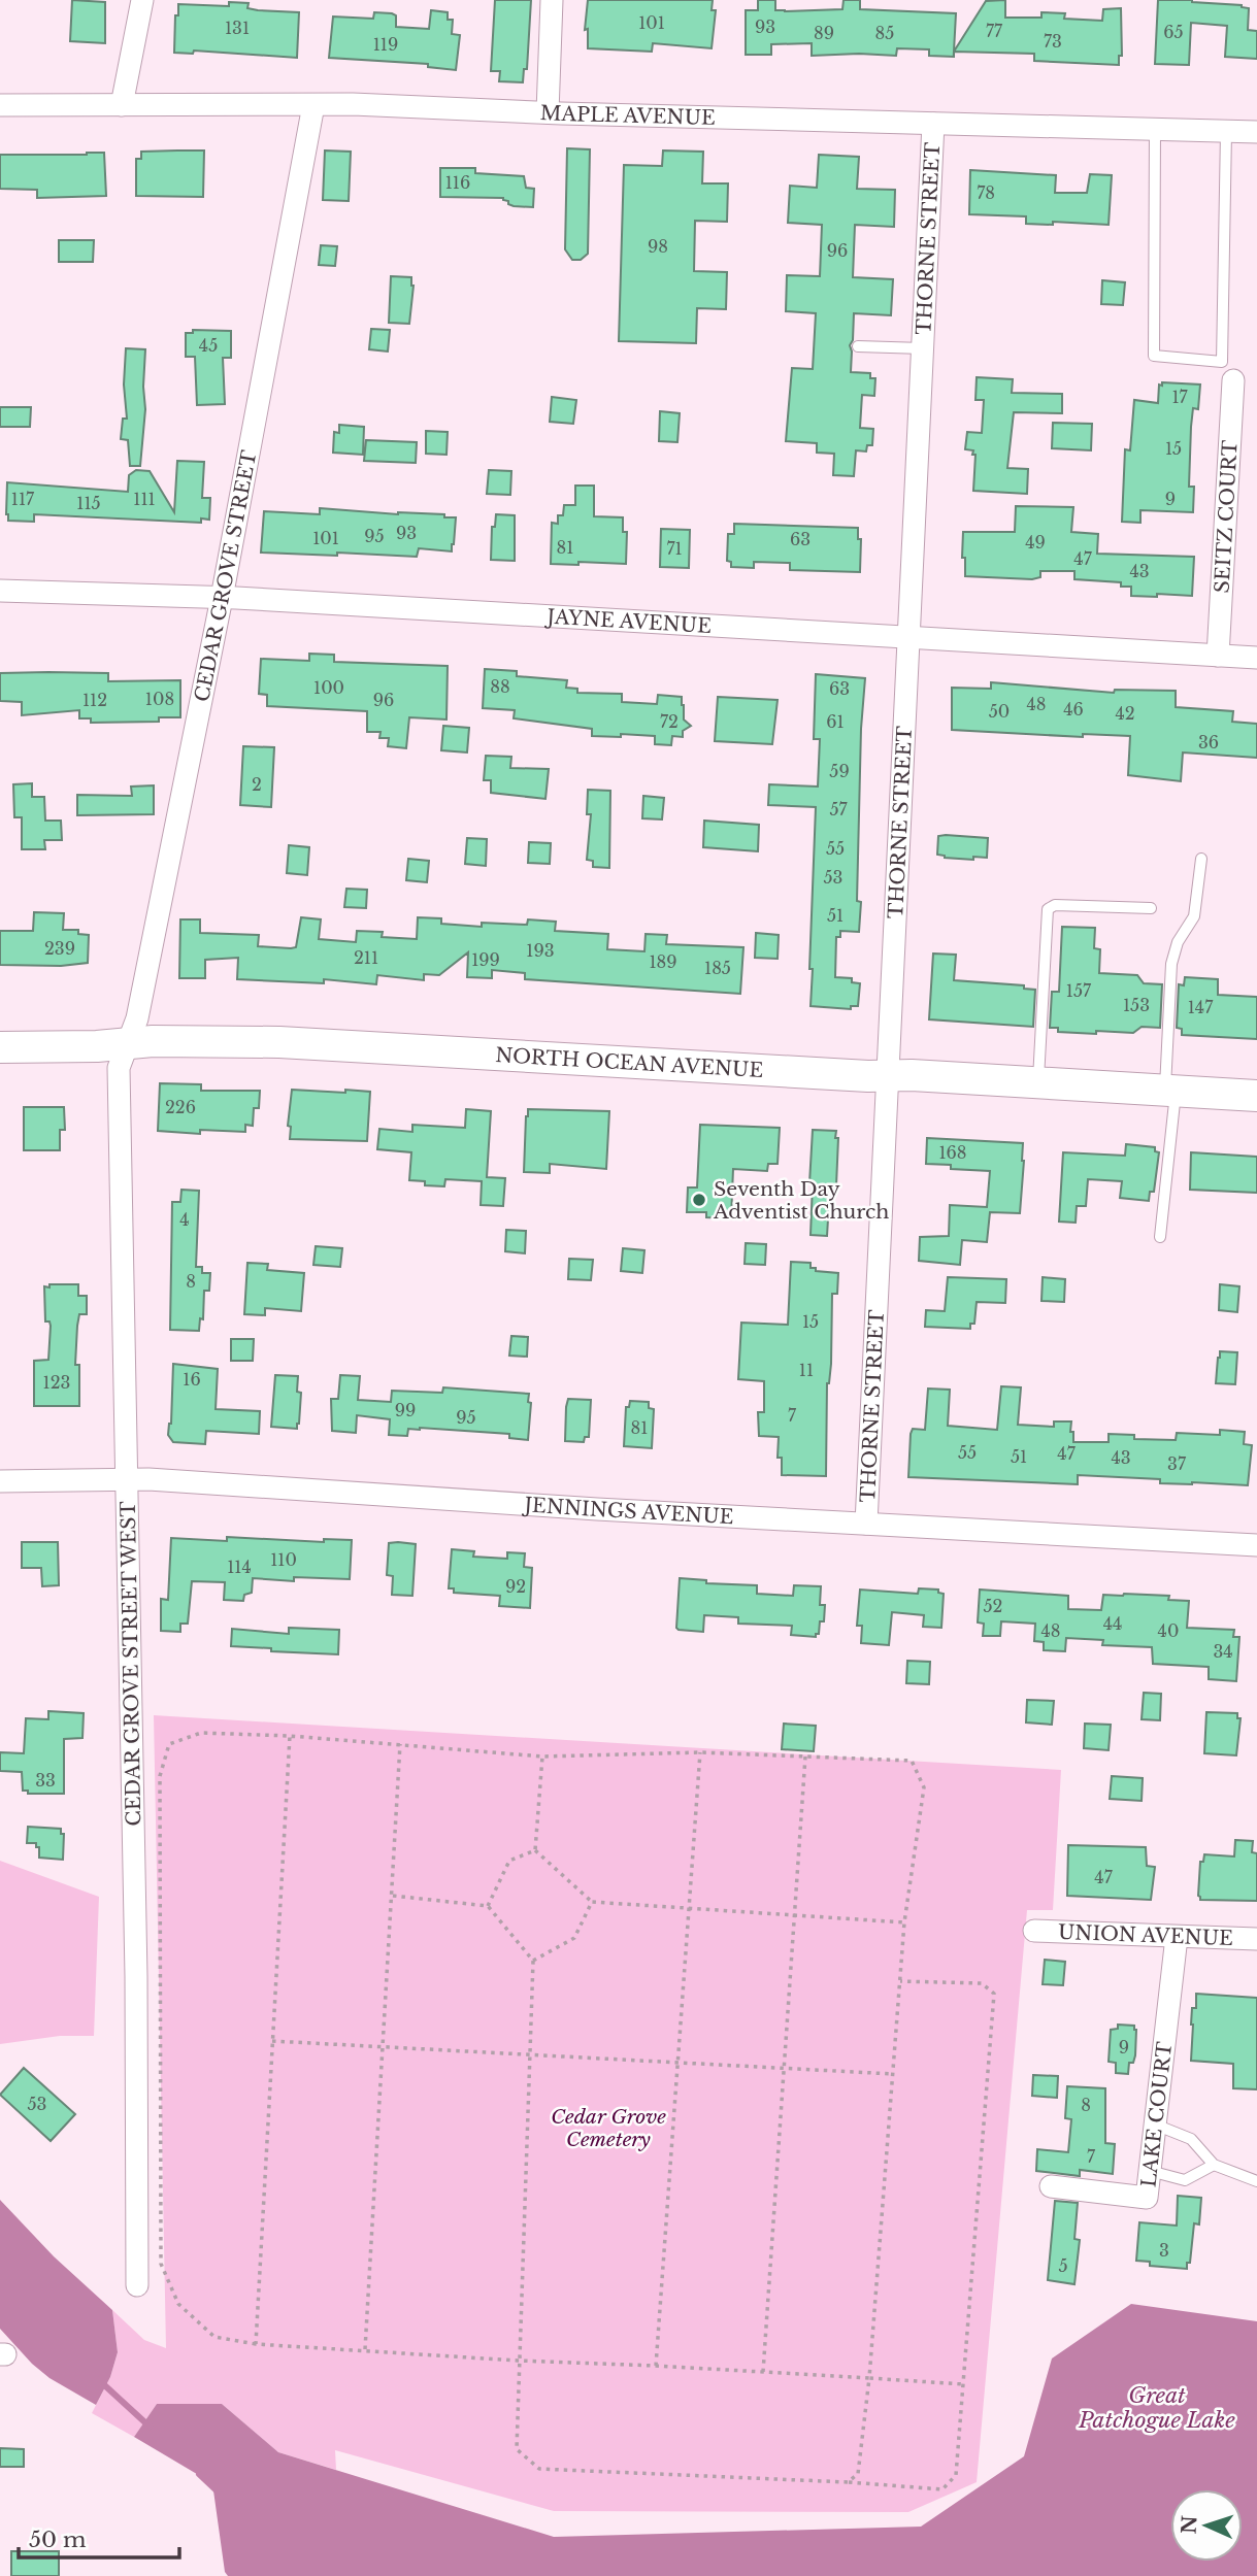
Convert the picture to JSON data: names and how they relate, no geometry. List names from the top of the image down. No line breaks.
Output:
{"streets":{"street":["MAPLE AVENUE","THORNE STREET","SEITZ COURT","CEDAR GROVE STREET","JAYNE AVENUE","NORTH OCEAN AVENUE","JENNINGS AVENUE","CEDAR GROVE STREET WEST","UNION AVENUE","LAKE COURT"]},"crossings":[["MAPLE AVENUE","THORNE STREET"],["MAPLE AVENUE","CEDAR GROVE STREET"],["THORNE STREET","JAYNE AVENUE"],["THORNE STREET","NORTH OCEAN AVENUE"],["THORNE STREET","JENNINGS AVENUE"],["SEITZ COURT","JAYNE AVENUE"],["CEDAR GROVE STREET","JAYNE AVENUE"],["CEDAR GROVE STREET","NORTH OCEAN AVENUE"],["CEDAR GROVE STREET","CEDAR GROVE STREET WEST"],["NORTH OCEAN AVENUE","CEDAR GROVE STREET WEST"],["JENNINGS AVENUE","CEDAR GROVE STREET WEST"],["UNION AVENUE","LAKE COURT"]],"water":["Great Patchogue Lake"],"parks":["Cedar Grove Cemetery"],"places":["Seventh Day Adventist Church"],"house_numbers":["101","93","131","77","65","89","85","73","119","116","78","98","96","45","17","15","117","111","9","115","93","95","101","63","49","81","71","47","43","88","100","63","108","112","96","48","46","50","42","72","61","36","59","2","57","55","53","51","239","193","211","199","189","185","157","153","147","226","168","4","8","15","11","16","123","99","7","95","81","55","47","51","43","37","110","114","92","52","44","48","40","34","33","47","9","53","8","7","3","5"],"scale_bar":"50 m","north":"left"}
